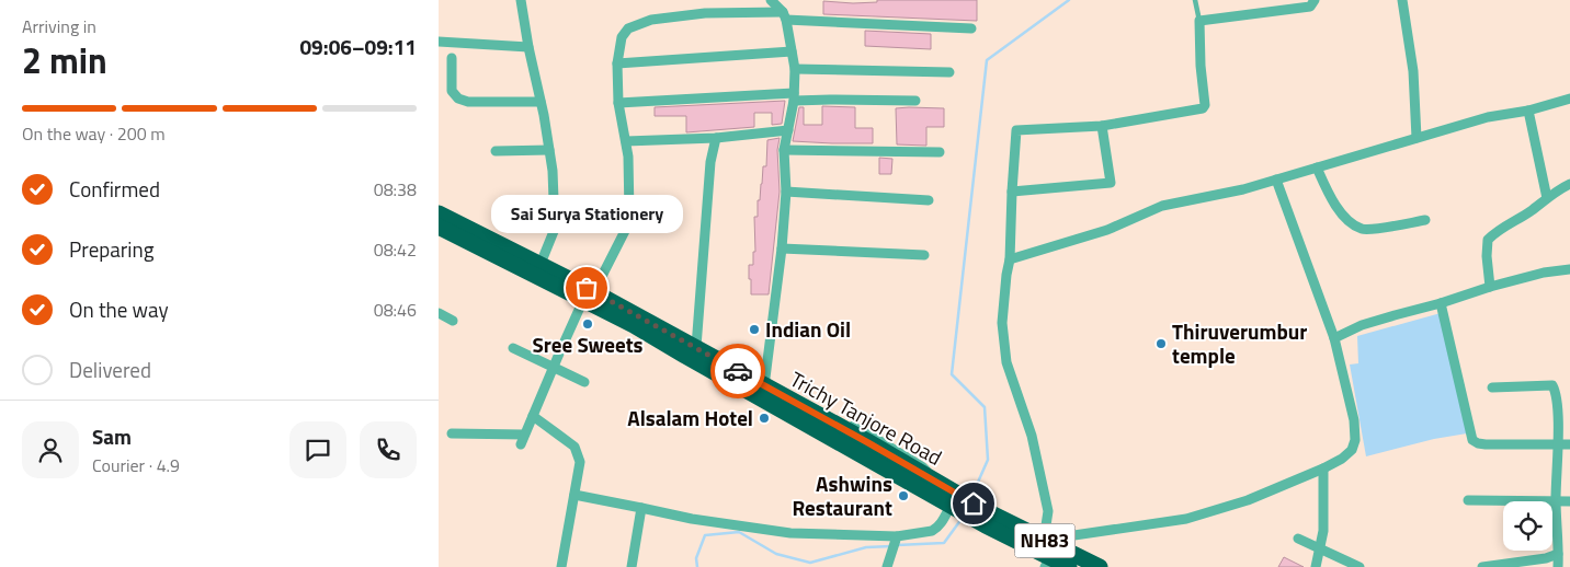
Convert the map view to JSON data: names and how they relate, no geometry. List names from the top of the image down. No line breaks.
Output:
{"streets":{"highway":["Trichy Tanjore Road","NH83"]},"places":["Sai Surya Stationery","Sree Sweets","Indian Oil","Thiruverumbur temple","Alsalam Hotel","Ashwins Restaurant"],"page":{"heading":["2 min","Arriving in","09:06–09:11"],"panel":["Sam","Courier · 4.9"],"bar":"On the way · 200 m","list":[["Confirmed","08:38"],["Preparing","08:42"],["On the way","08:46"],"Delivered"],"bubble":"Sai Surya Stationery"}}
